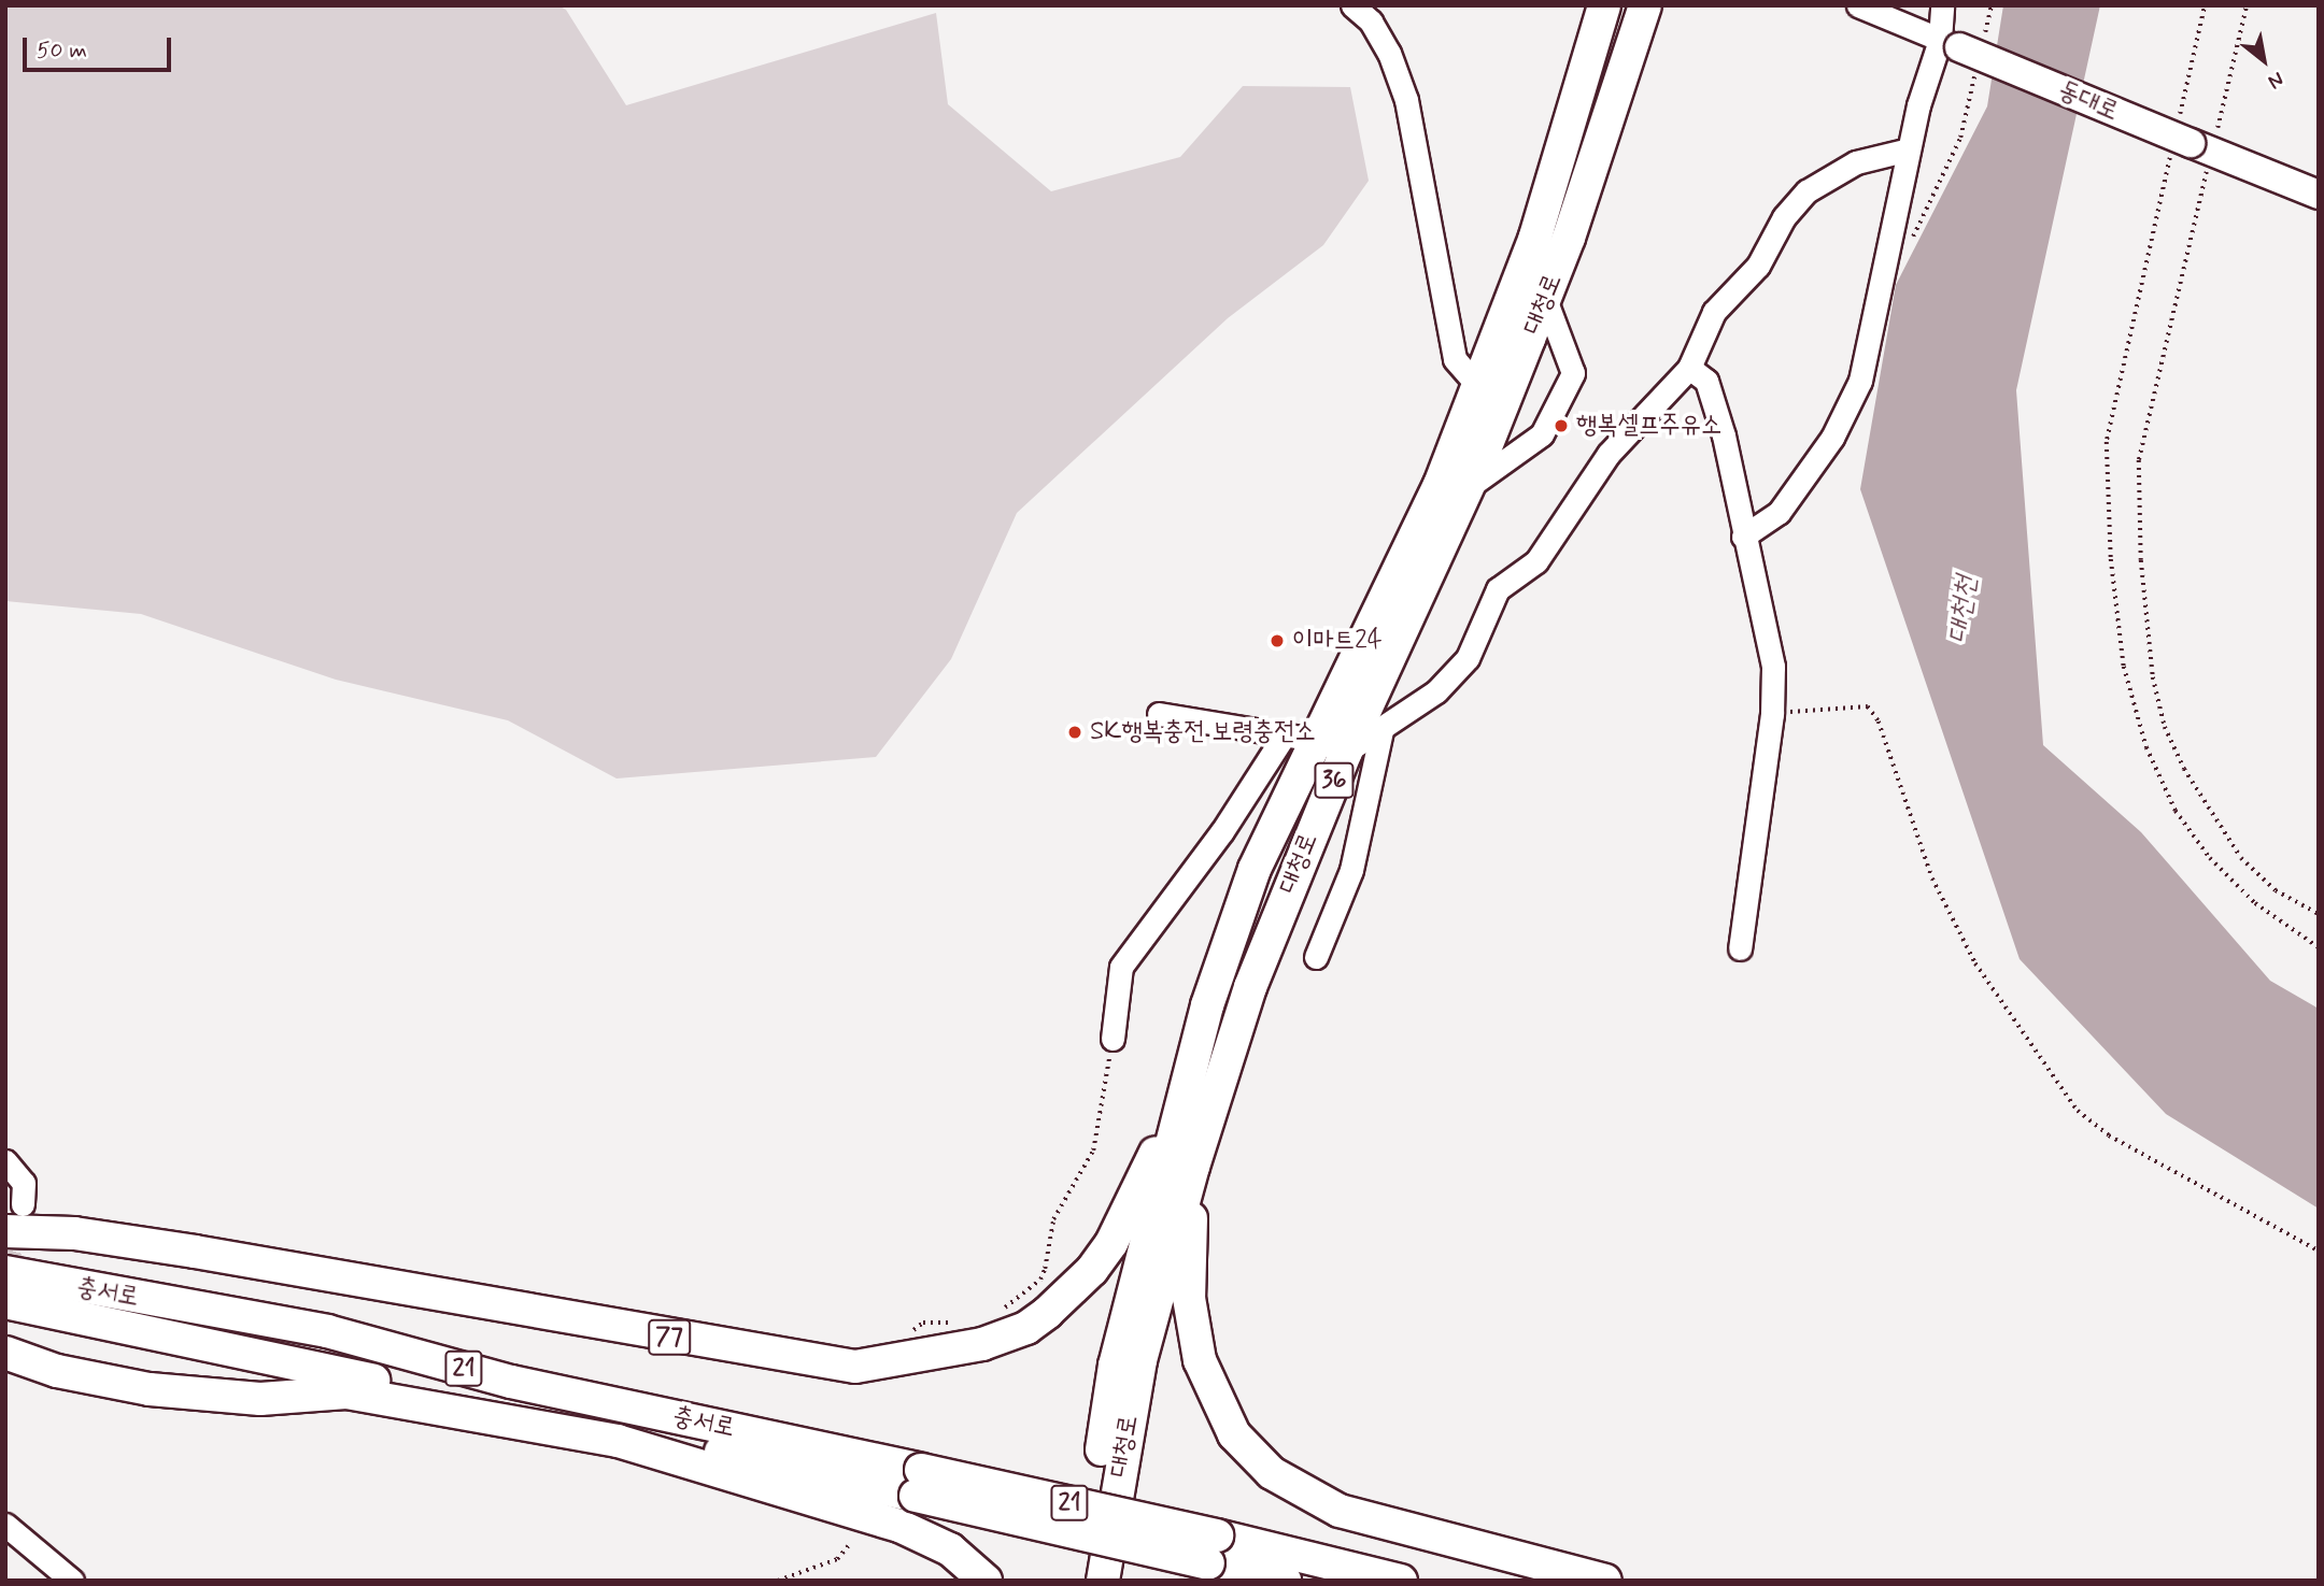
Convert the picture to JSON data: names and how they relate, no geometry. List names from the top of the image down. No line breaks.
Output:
{"streets":{"highway":["대청로","36","충서로","77","21"],"main road":["동대로"]},"crossings":[["대청로","77"],["충서로","21"]],"water":["대천천"],"places":["행복셀프주유소","이마트24","SK행복충전 보령충전소"],"scale_bar":"50 m","north":"bottom right"}
